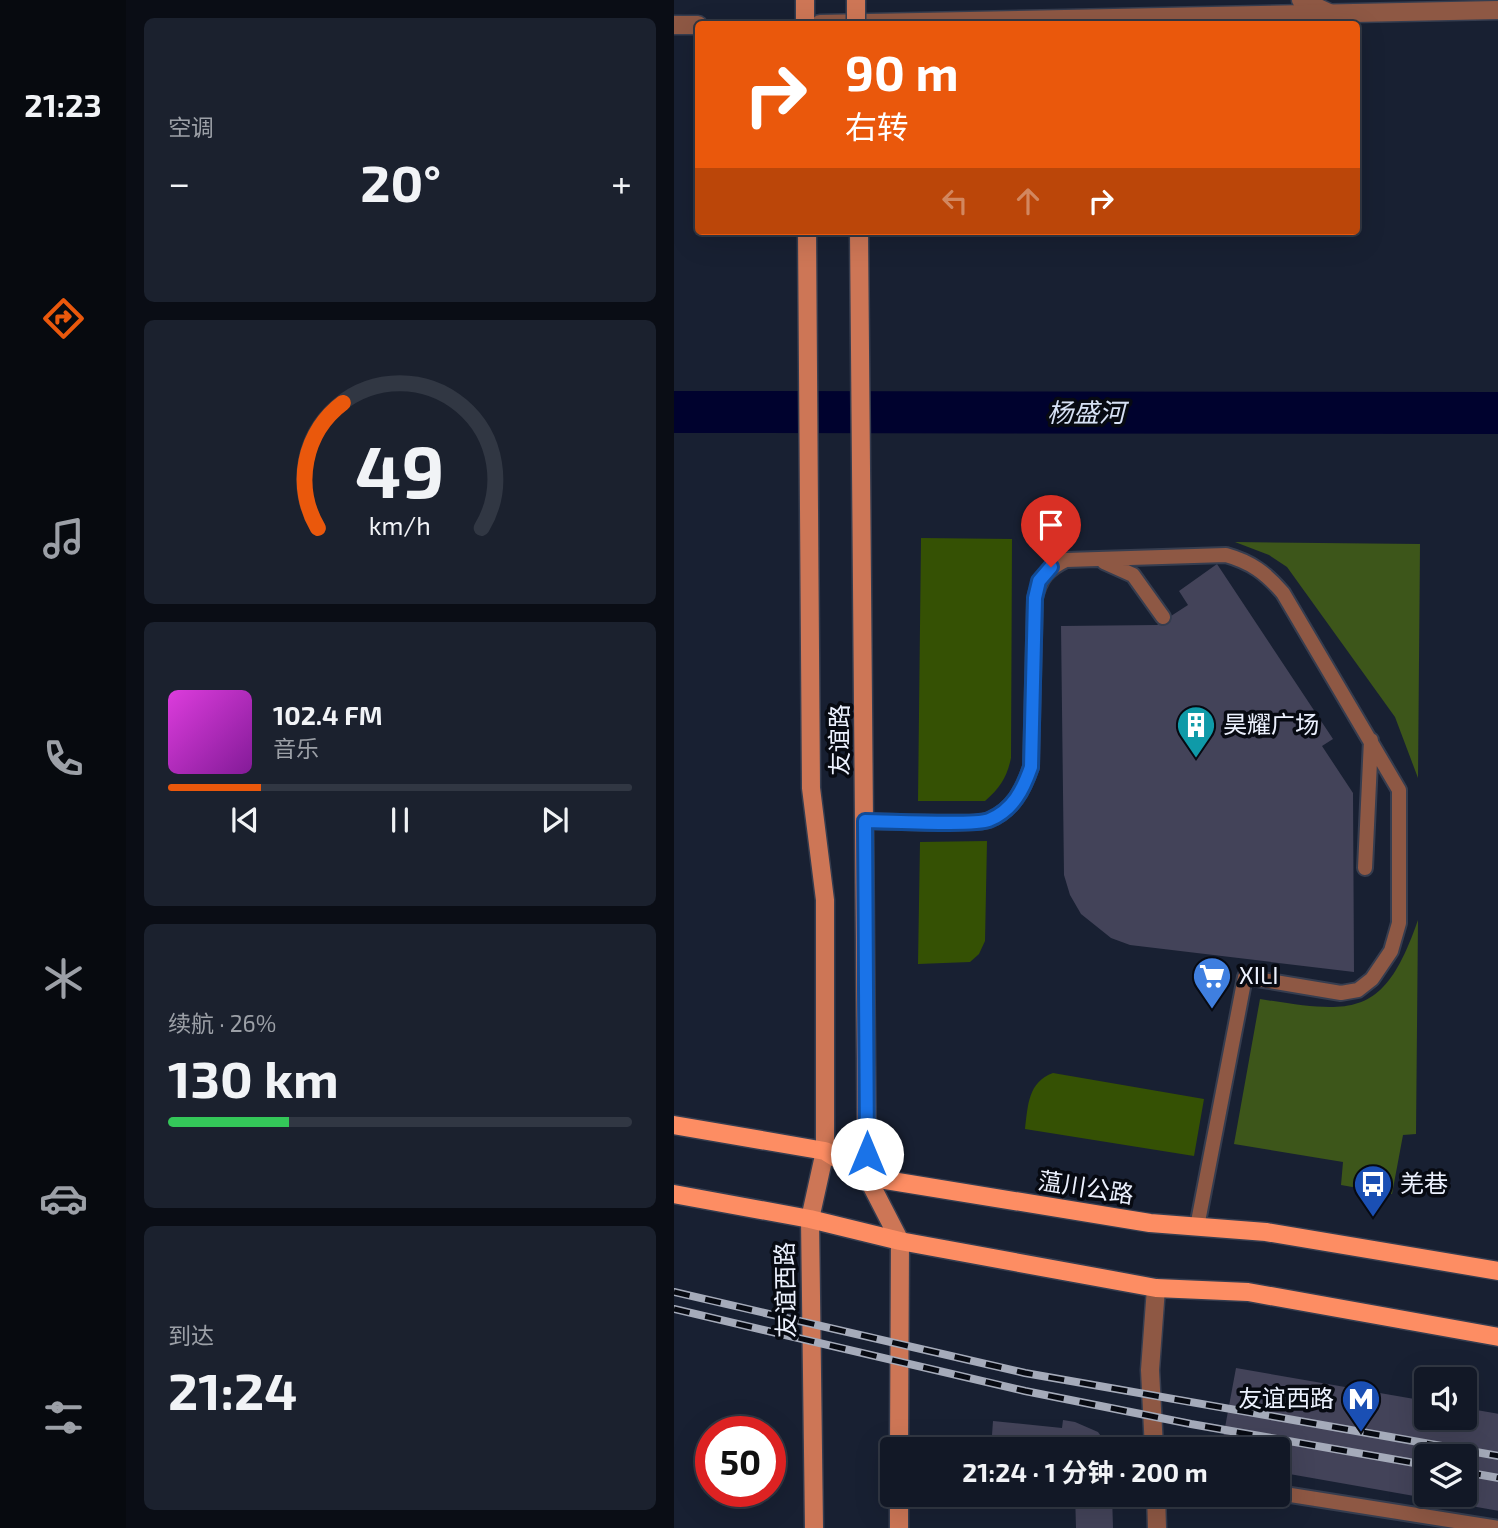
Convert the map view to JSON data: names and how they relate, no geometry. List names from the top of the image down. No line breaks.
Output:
{"streets":{"main road":["友谊路","蕰川公路","友谊西路"]},"crossings":[["友谊路","蕰川公路"],["友谊路","友谊西路"]],"water":["杨盛河"],"places":{"building":["昊耀广场"],"supermarket":["XILI"],"bus stop":["羌巷"],"metro station":["友谊西路"]},"page":{"tabs":"21:23","tile":["空调",["续航 · 26%","130 km"],["到达","21:24"]],"turn":["90 m","右转"],"heat":["−","20°","+"],"song":["102.4 FM","音乐"],"limit":"50","trip":"21:24 · 1 分钟 · 200 m","gauge":["49","km/h"]}}
